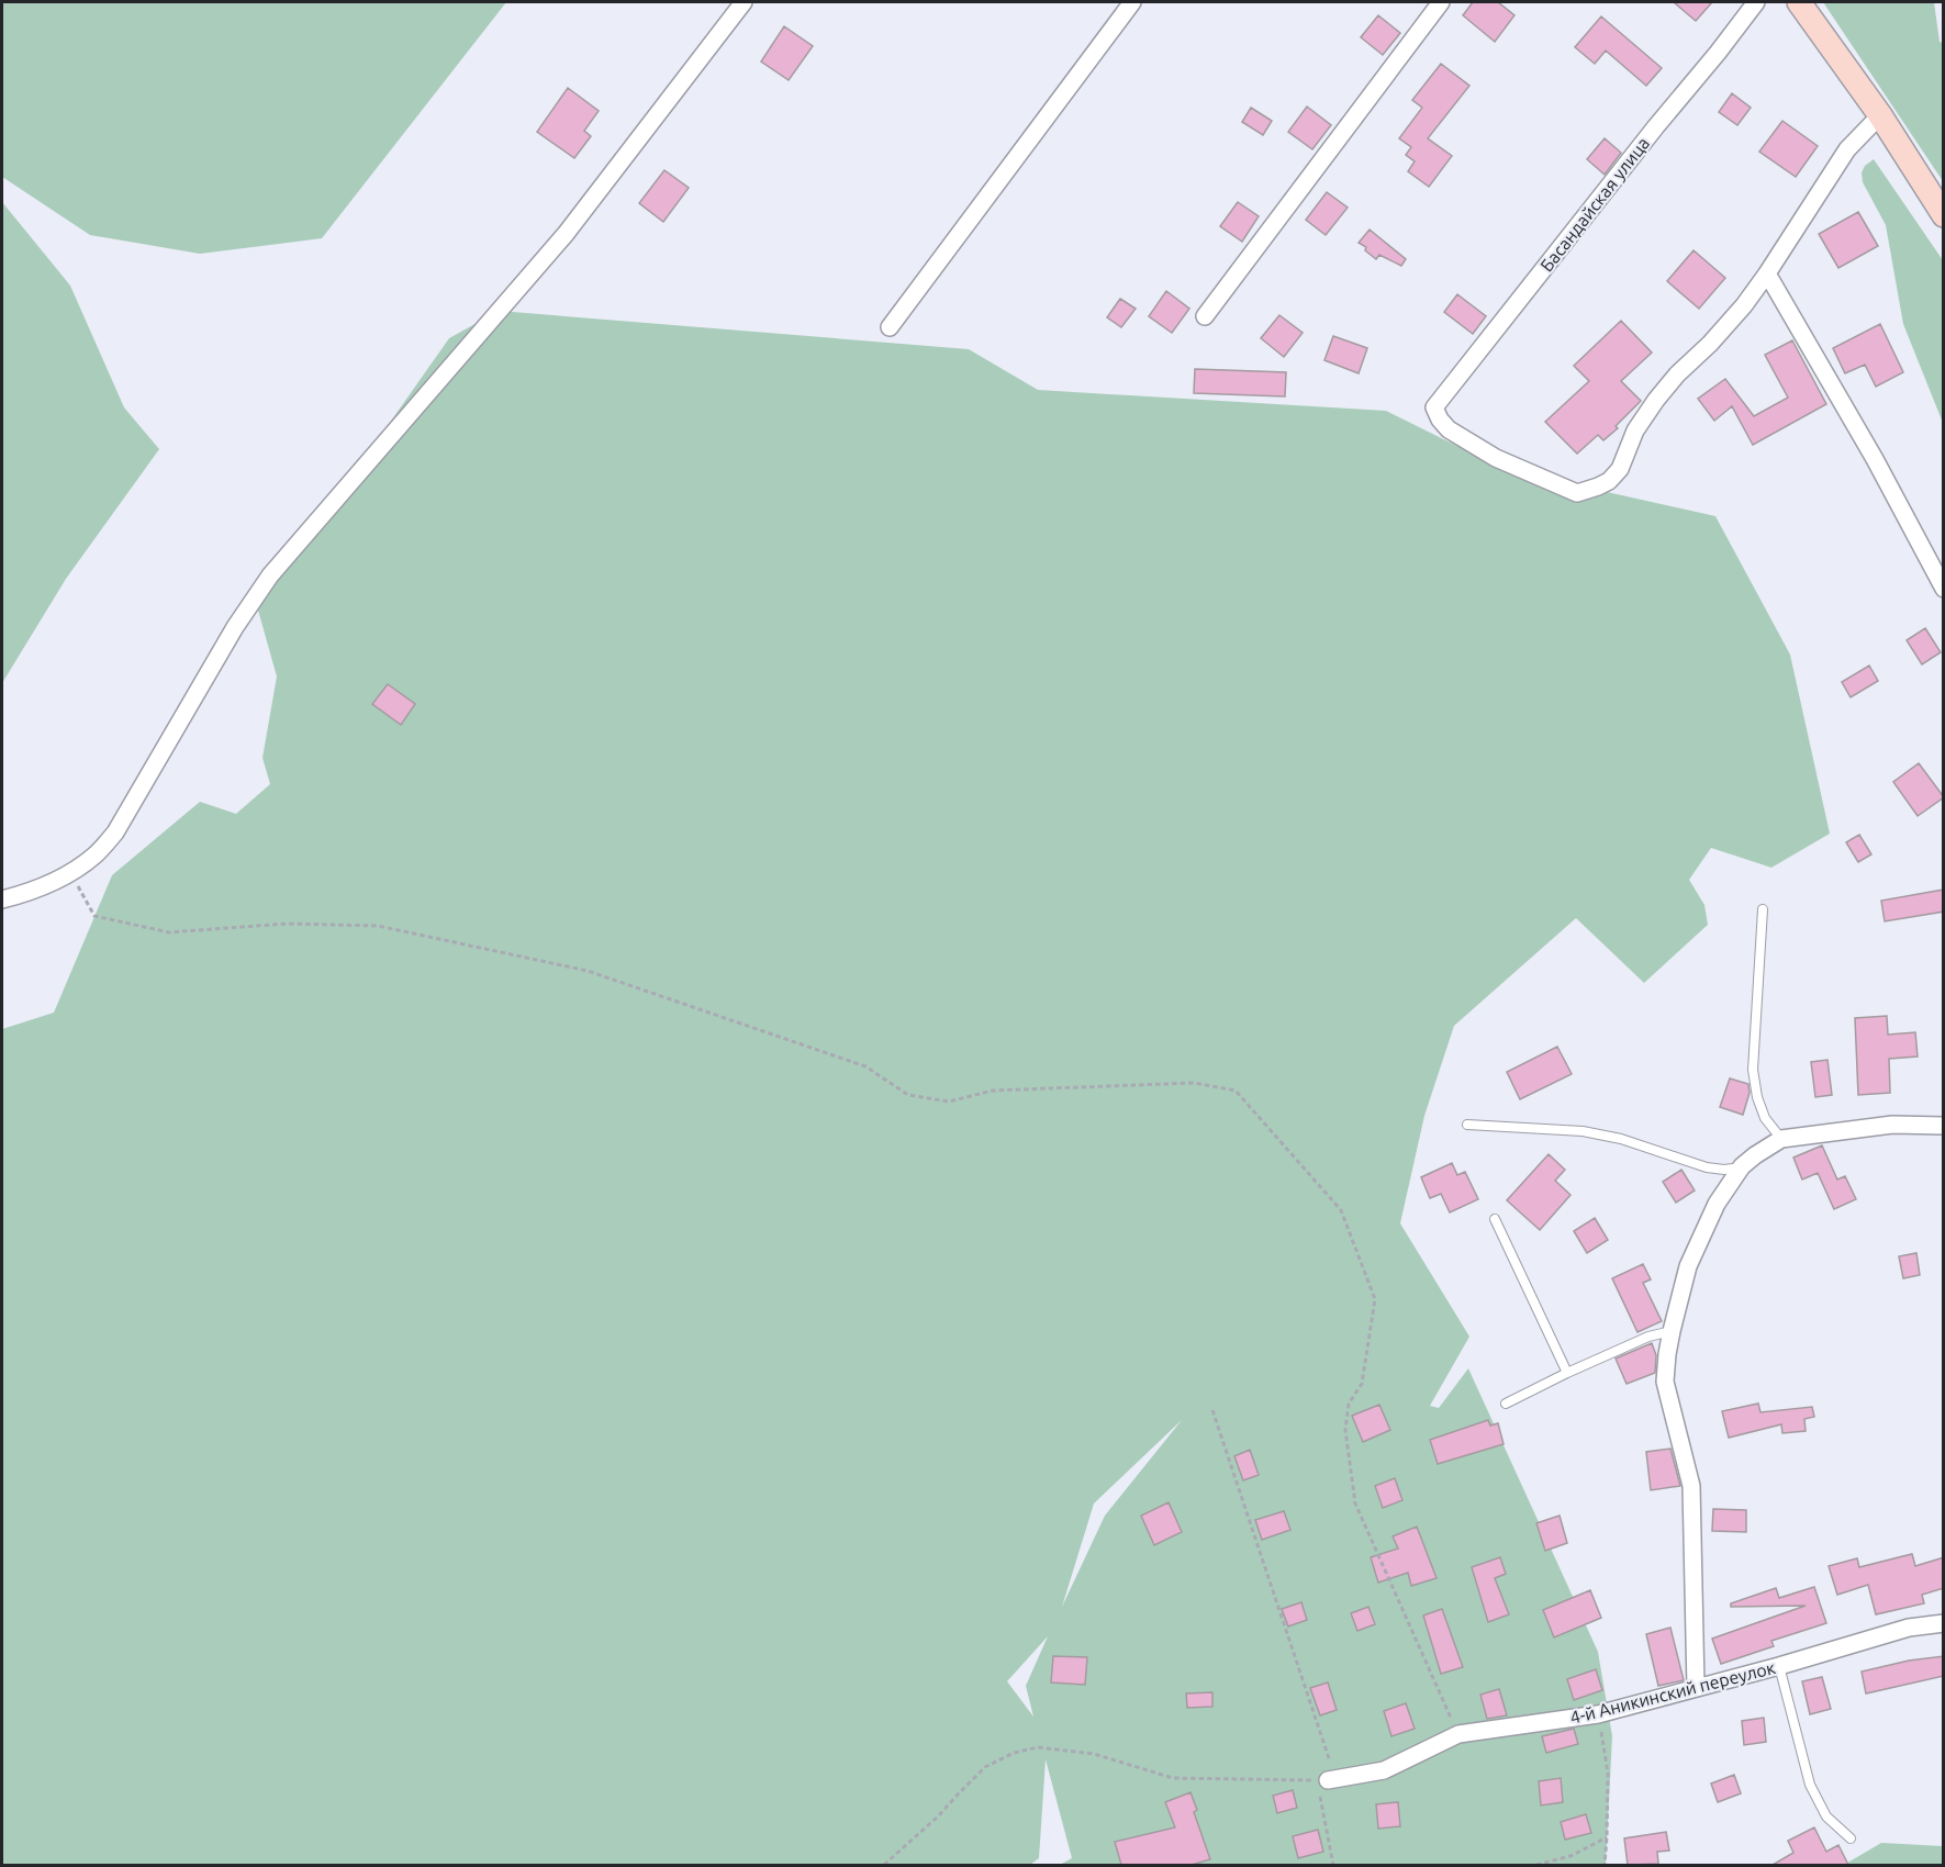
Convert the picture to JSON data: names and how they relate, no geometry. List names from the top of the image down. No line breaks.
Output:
{"streets":{"street":["Басандайская улица","4-й Аникинский переулок"]}}
